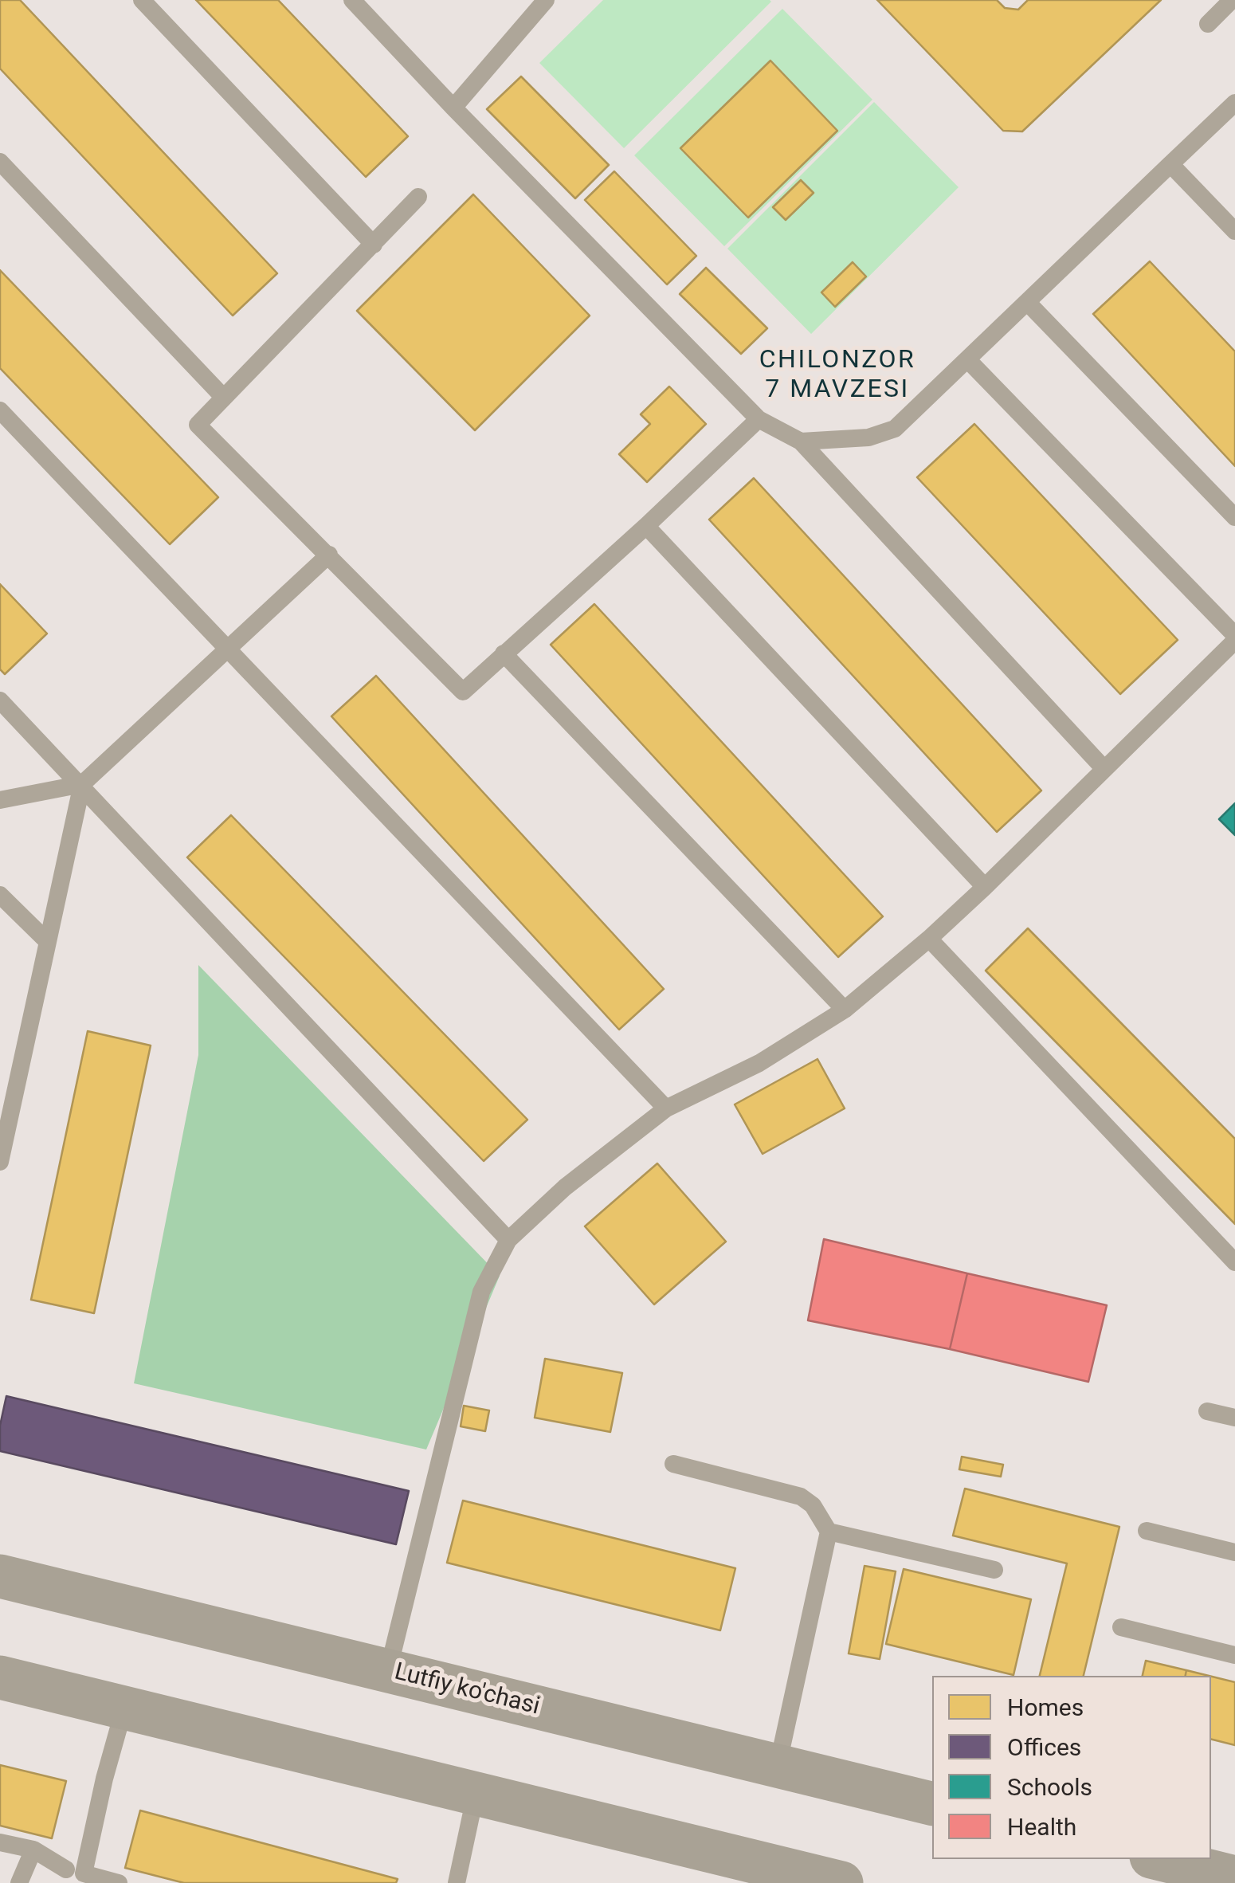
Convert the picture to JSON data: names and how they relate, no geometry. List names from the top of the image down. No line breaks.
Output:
{"streets":{"main road":["Lutfiy ko'chasi"]},"districts":["CHILONZOR 7 MAVZESI"],"legend":["Homes","Offices","Schools","Health"]}
